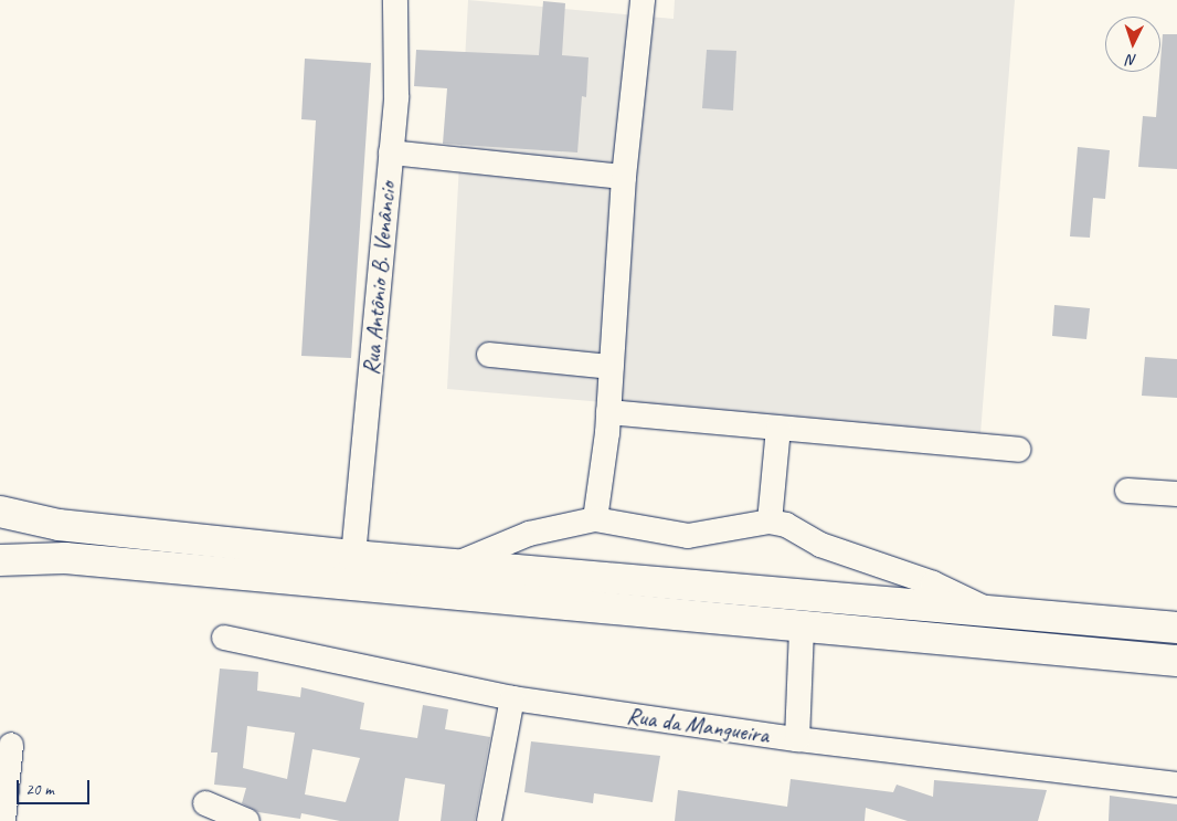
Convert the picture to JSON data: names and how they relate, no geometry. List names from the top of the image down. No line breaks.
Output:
{"streets":{"street":["Rua Antônio B. Venâncio","Rua da Mangueira"]},"scale_bar":"20 m","north":"bottom"}
